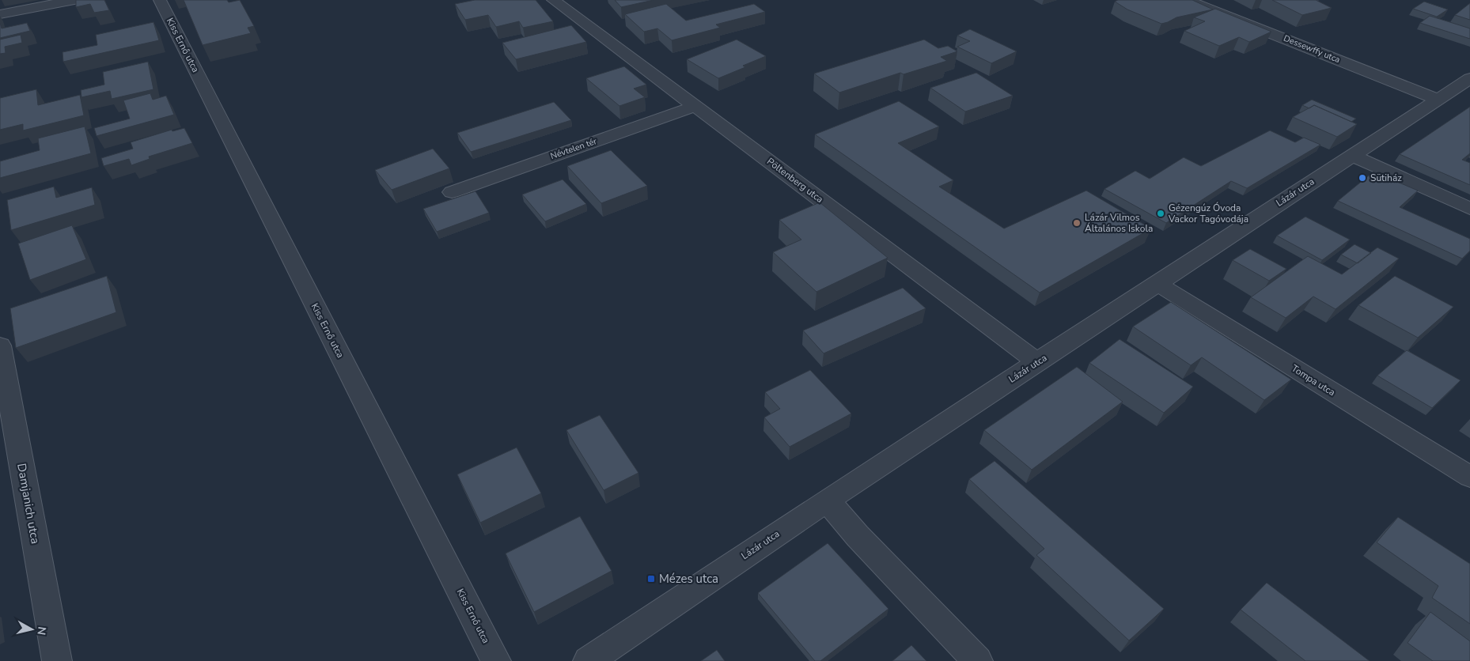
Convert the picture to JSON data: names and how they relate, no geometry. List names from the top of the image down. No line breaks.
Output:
{"streets":{"street":["Kiss Ernő utca","Dessewffy utca","Névtelen tér","Pöltenberg utca","Lázár utca","Tompa utca","Damjanich utca"]},"crossings":[["Dessewffy utca","Lázár utca"],["Névtelen tér","Pöltenberg utca"],["Pöltenberg utca","Lázár utca"],["Lázár utca","Tompa utca"]],"places":{"other":["Sütiház","Gézengúz Óvoda Vackor Tagóvodája","Lázár Vilmos Általános Iskola"],"transit":["Mézes utca"]},"north":"right"}
